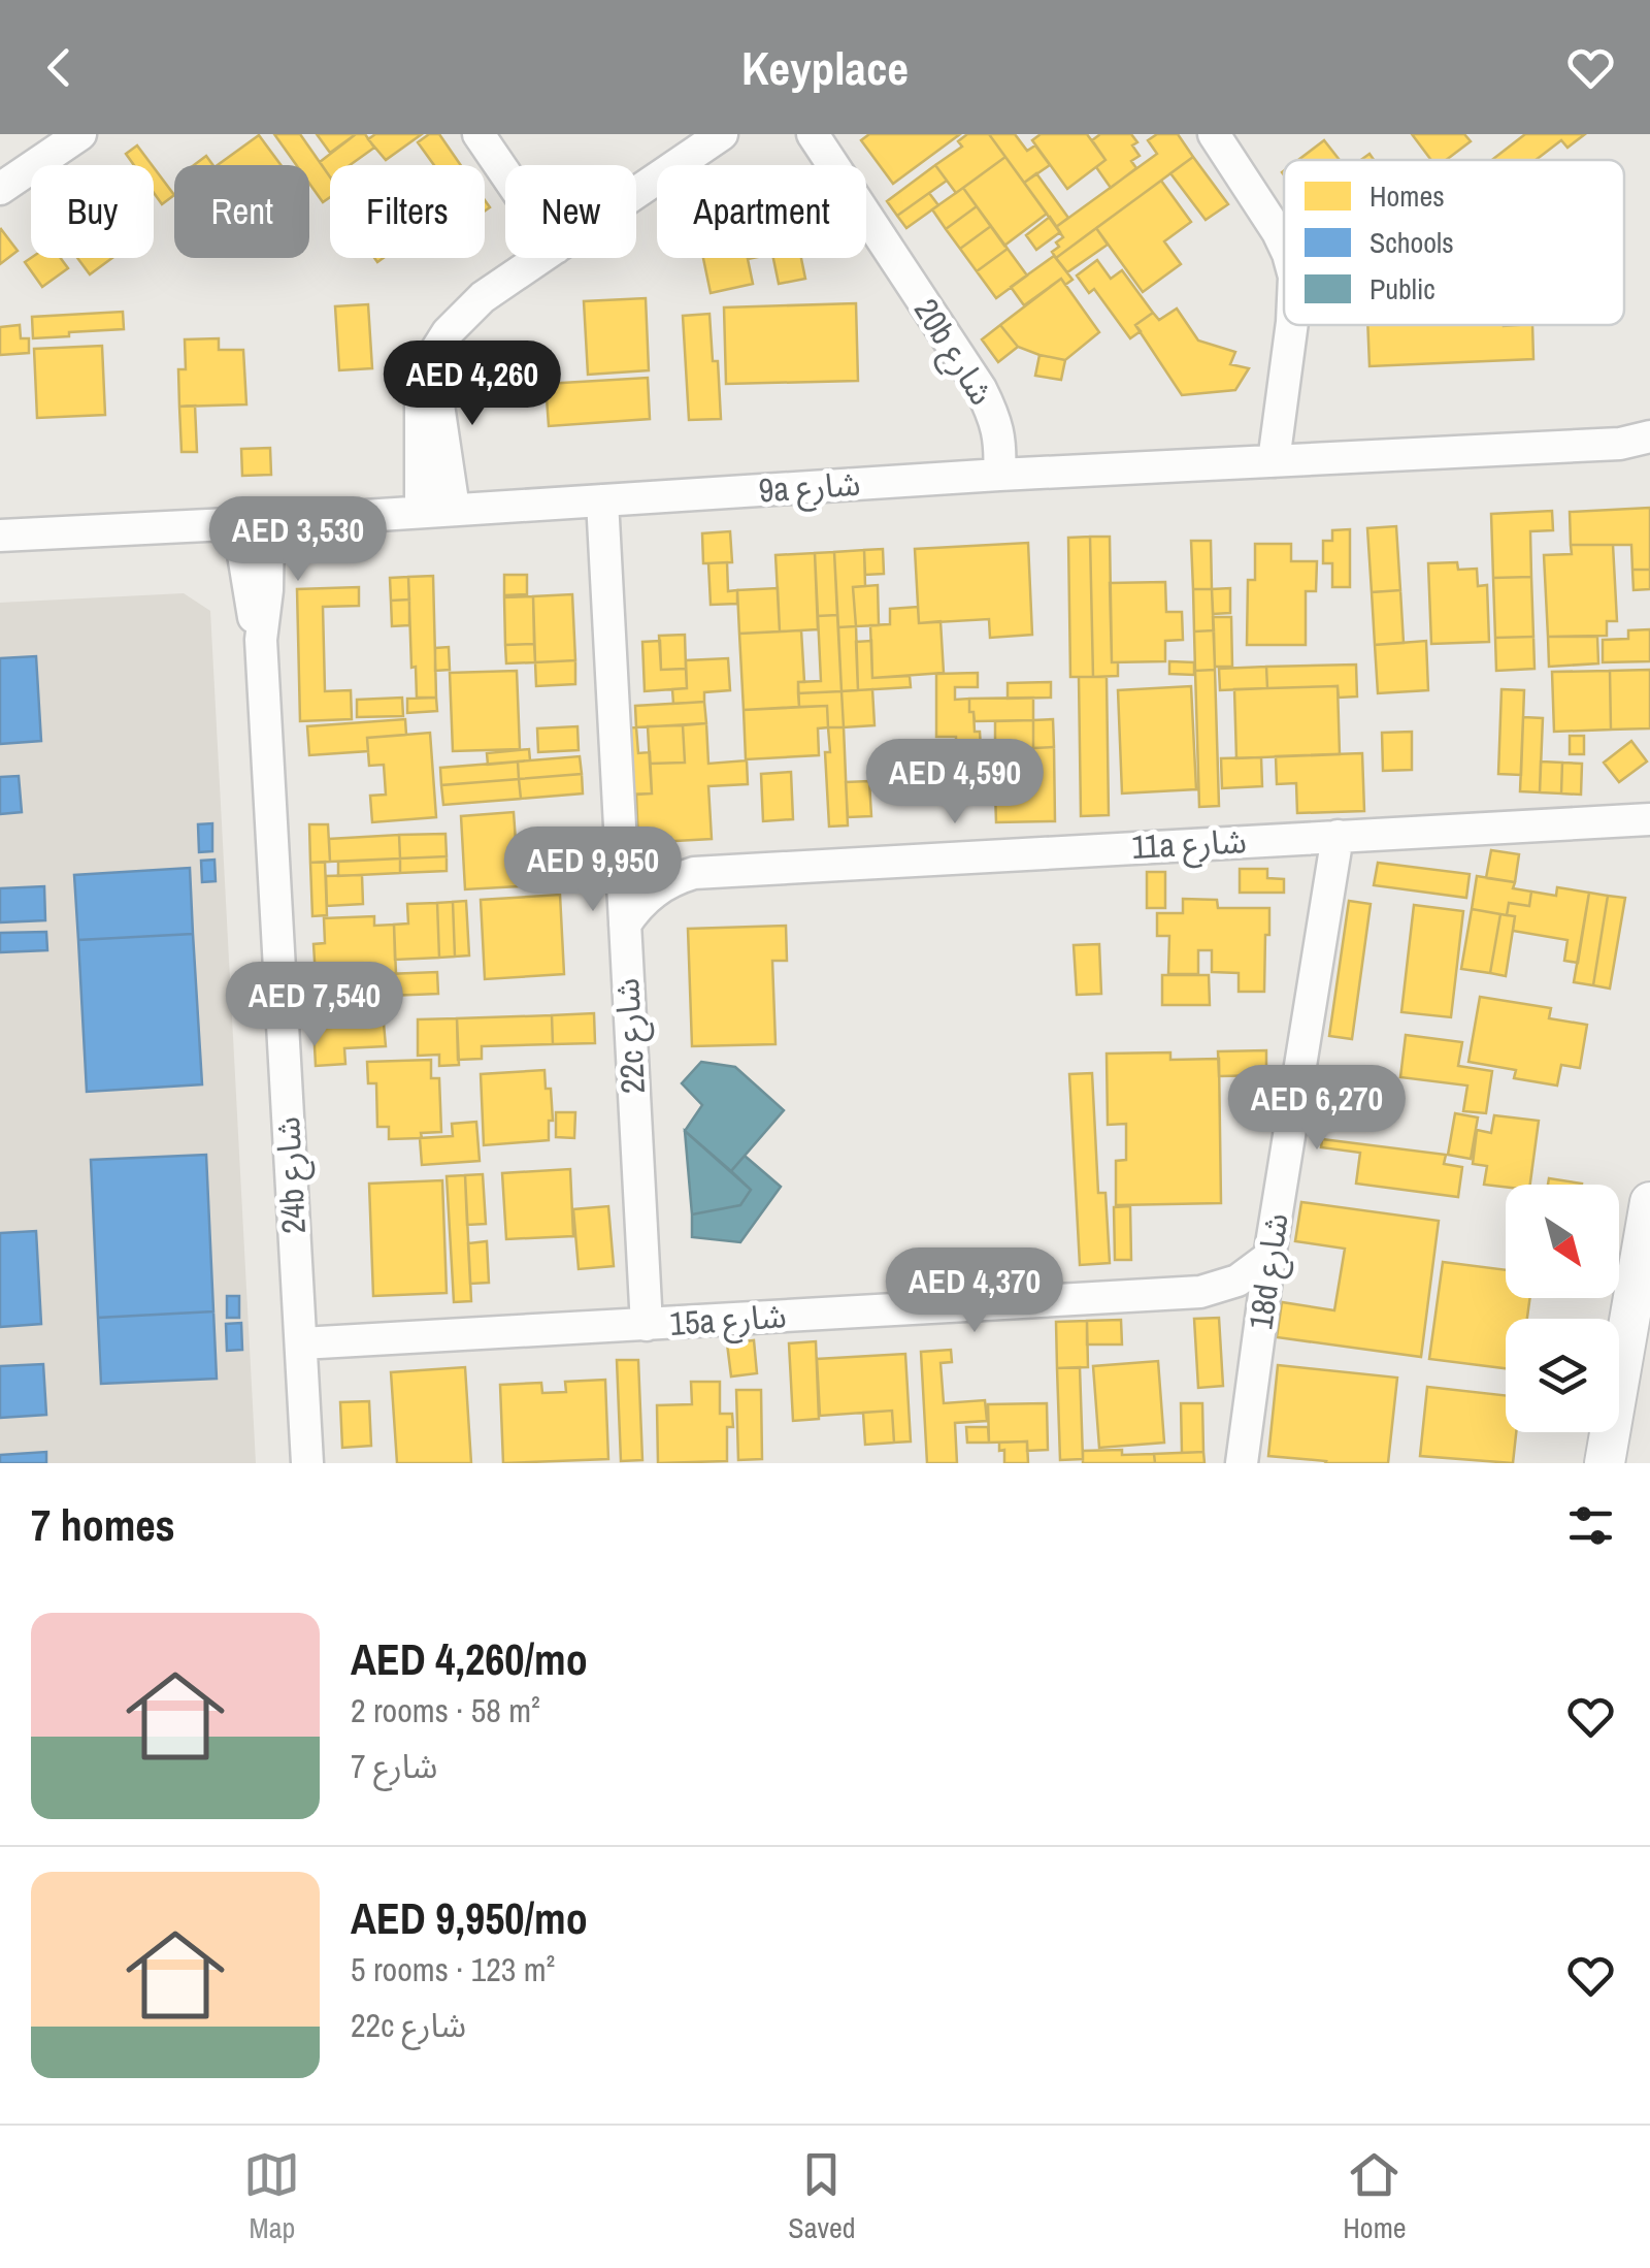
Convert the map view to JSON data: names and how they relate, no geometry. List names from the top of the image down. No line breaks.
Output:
{"streets":{"street":["20b شارع","9a شارع","11a شارع","22c شارع","24b شارع","18d شارع","15a شارع"]},"crossings":[["20b شارع","9a شارع"],["9a شارع","22c شارع"],["9a شارع","24b شارع"],["11a شارع","22c شارع"],["11a شارع","18d شارع"],["22c شارع","15a شارع"],["24b شارع","15a شارع"],["18d شارع","15a شارع"]],"legend":["Homes","Schools","Public"],"north":"bottom right","page":{"header":"Keyplace","chip":["Buy","Rent","Filters","New","Apartment"],"price":["AED 4,260","AED 3,530","AED 4,590","AED 9,950","AED 7,540","AED 6,270","AED 4,370"],"heading":"7 homes","list":[{"name":"AED 4,260/mo","note":"2 rooms · 58 m² · شارع 7"},{"name":"AED 9,950/mo","note":"5 rooms · 123 m² · 22c شارع"}],"tabs":["Map","Saved","Home"]}}
